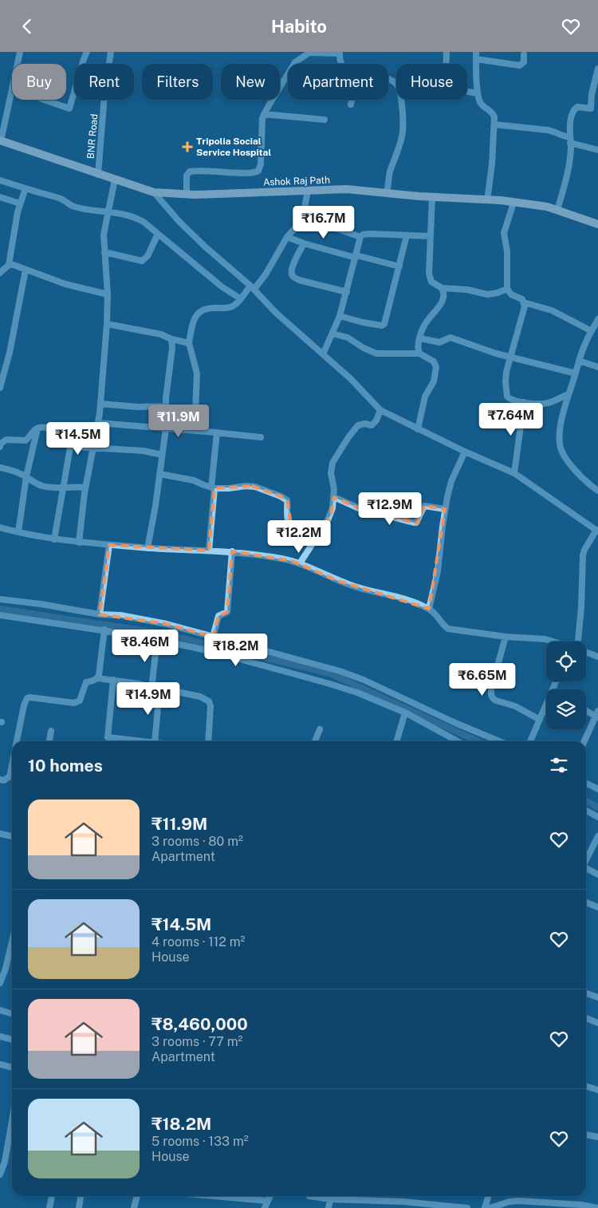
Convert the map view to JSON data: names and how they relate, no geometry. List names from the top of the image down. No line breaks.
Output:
{"streets":{"main road":["Ashok Raj Path"],"street":["BNR Road"]},"crossings":[["BNR Road","Ashok Raj Path"]],"places":{"health":["Tripolia Social Service Hospital"]},"page":{"header":"Habito","chip":["Buy","Rent","Filters","New","Apartment","House"],"price":["₹16.7M","₹7.64M","₹11.9M","₹14.5M","₹12.9M","₹12.2M","₹8.46M","₹18.2M","₹6.65M","₹14.9M"],"heading":"10 homes","list":[{"name":"₹11.9M","note":"3 rooms · 80 m² · Apartment"},{"name":"₹14.5M","note":"4 rooms · 112 m² · House"},{"name":"₹8,460,000","note":"3 rooms · 77 m² · Apartment"},{"name":"₹18.2M","note":"5 rooms · 133 m² · House"}]}}
